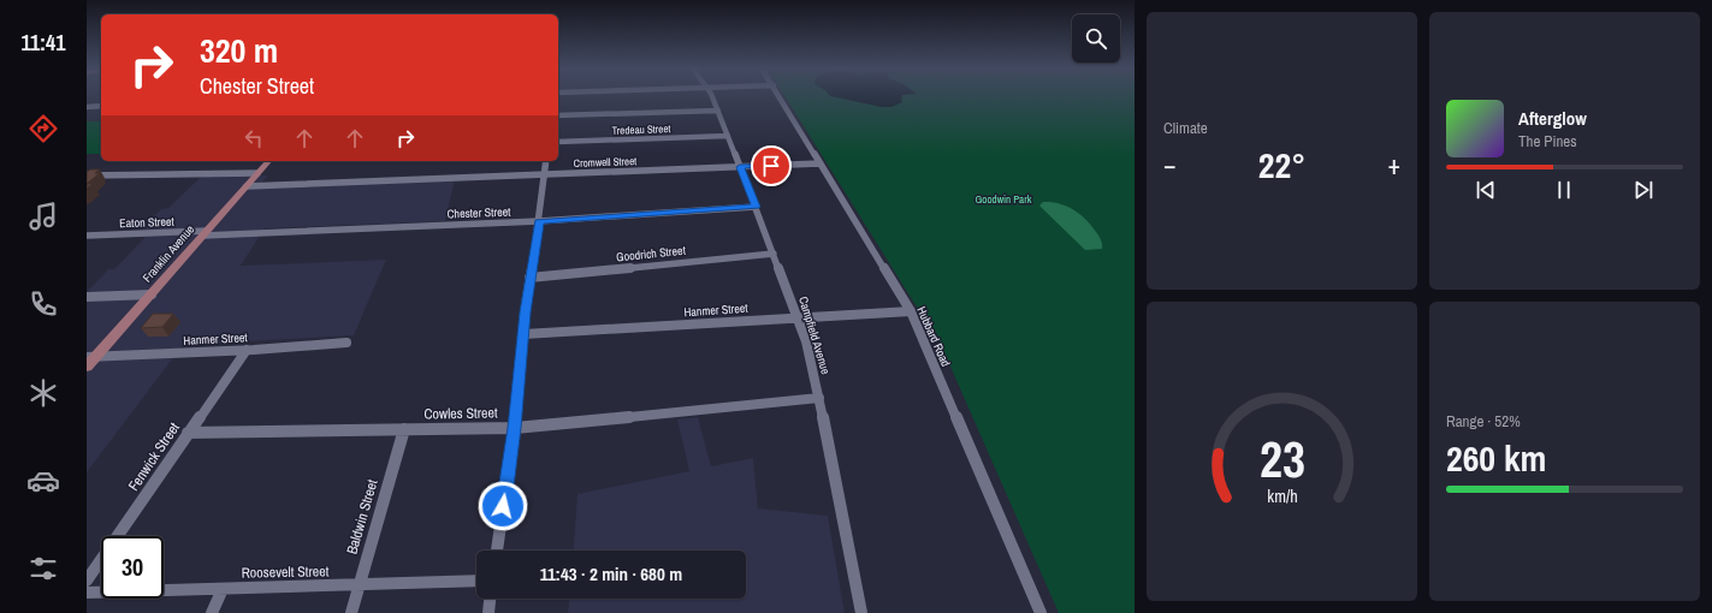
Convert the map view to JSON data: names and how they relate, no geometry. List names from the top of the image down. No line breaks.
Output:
{"streets":{"main road":["Franklin Avenue"],"street":["Tredeau Street","Cromwell Street","Chester Street","Eaton Street","Goodrich Street","Hanmer Street","Campfield Avenue","Hubbard Road","Cowles Street","Fenwick Street","Baldwin Street","Roosevelt Street"]},"crossings":[["Tredeau Street","Campfield Avenue"],["Cromwell Street","Franklin Avenue"],["Cromwell Street","Campfield Avenue"],["Cromwell Street","Hubbard Road"],["Chester Street","Eaton Street"],["Chester Street","Franklin Avenue"],["Chester Street","Campfield Avenue"],["Eaton Street","Franklin Avenue"],["Franklin Avenue","Hanmer Street"],["Goodrich Street","Campfield Avenue"],["Hanmer Street","Campfield Avenue"],["Hanmer Street","Hubbard Road"],["Hanmer Street","Fenwick Street"],["Campfield Avenue","Cowles Street"],["Cowles Street","Fenwick Street"],["Cowles Street","Baldwin Street"],["Baldwin Street","Roosevelt Street"]],"parks":["Goodwin Park"],"page":{"tabs":"11:41","tile":["Climate",["Range · 52%","260 km"]],"turn":["320 m","Chester Street"],"song":["Afterglow","The Pines"],"heat":["−","22°","+"],"limit":"30","trip":"11:43 · 2 min · 680 m","gauge":["23","km/h"]}}
